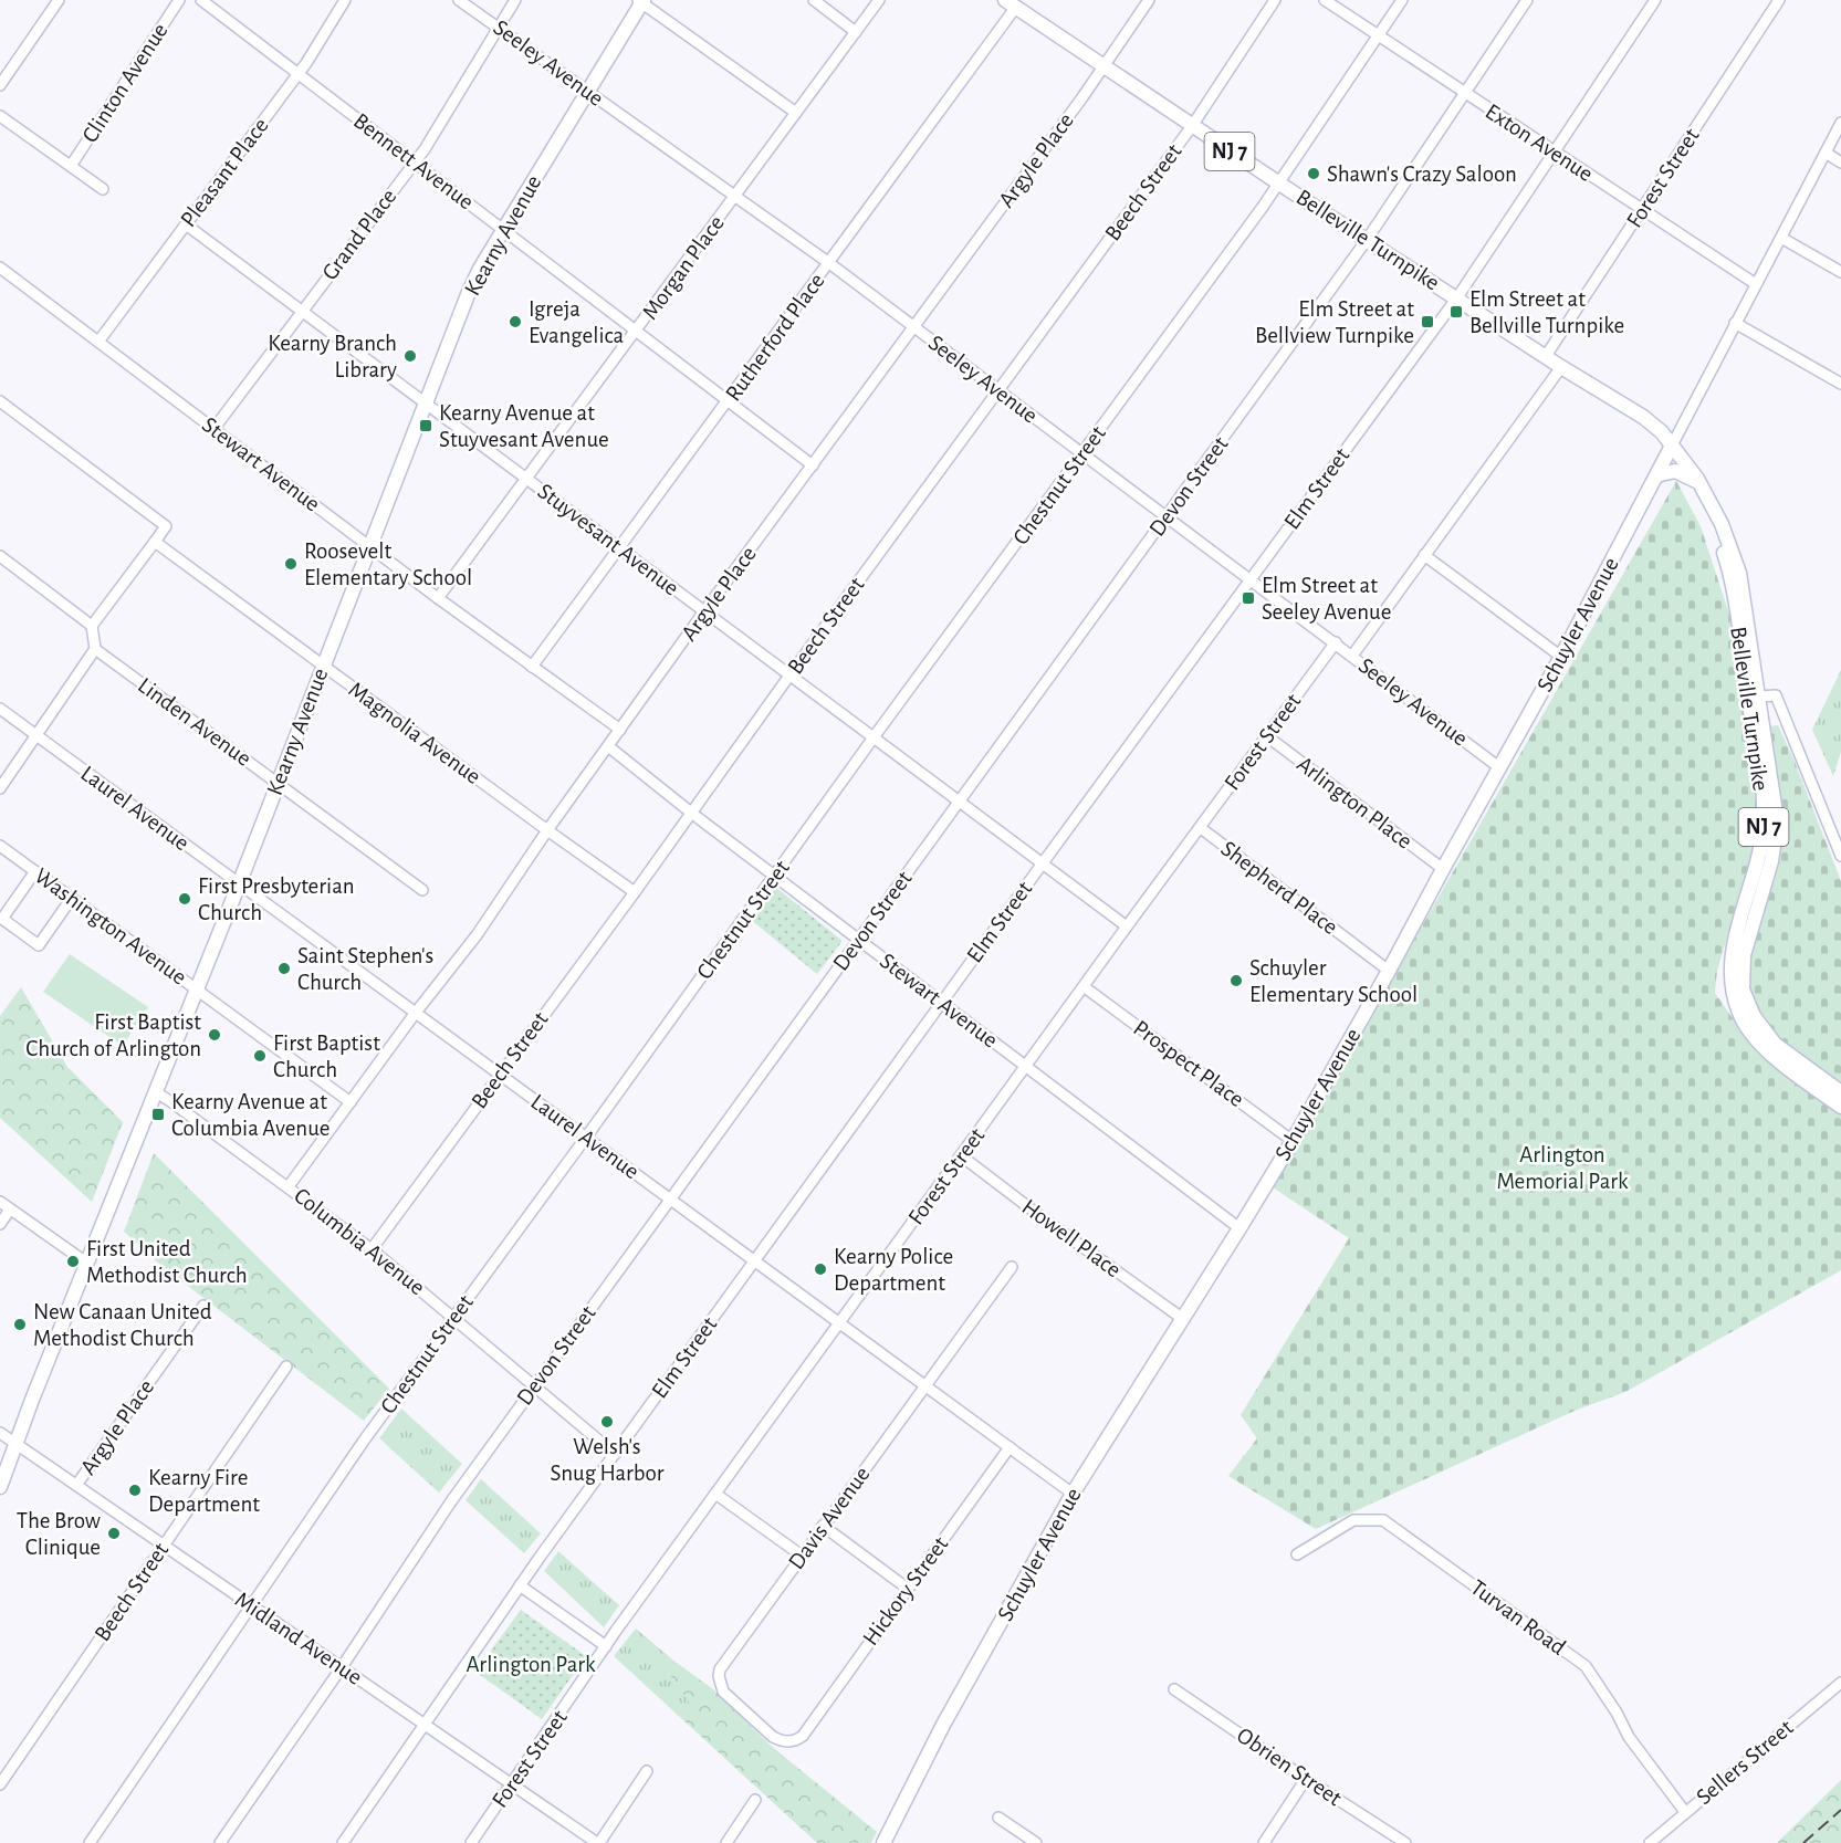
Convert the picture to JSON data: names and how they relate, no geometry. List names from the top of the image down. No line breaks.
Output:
{"streets":{"main road":["NJ 7","Kearny Avenue","Belleville Turnpike","Schuyler Avenue"],"street":["Seeley Avenue","Clinton Avenue","Exton Avenue","Argyle Place","Bennett Avenue","Pleasant Place","Forest Street","Beech Street","Grand Place","Morgan Place","Rutherford Place","Stewart Avenue","Chestnut Street","Devon Street","Elm Street","Stuyvesant Avenue","Linden Avenue","Magnolia Avenue","Arlington Place","Laurel Avenue","Shepherd Place","Washington Avenue","Prospect Place","Howell Place","Columbia Avenue","Davis Avenue","Hickory Street","Turvan Road","Midland Avenue","Sellers Street","Obrien Street"]},"crossings":[["Seeley Avenue","Argyle Place"],["Seeley Avenue","Forest Street"],["Seeley Avenue","Beech Street"],["Seeley Avenue","Grand Place"],["Seeley Avenue","Kearny Avenue"],["Seeley Avenue","Morgan Place"],["Seeley Avenue","Rutherford Place"],["Seeley Avenue","Chestnut Street"],["Seeley Avenue","Devon Street"],["Seeley Avenue","Elm Street"],["Seeley Avenue","Schuyler Avenue"],["Exton Avenue","Forest Street"],["Exton Avenue","Chestnut Street"],["Exton Avenue","Devon Street"],["Exton Avenue","Elm Street"],["Exton Avenue","Schuyler Avenue"],["Argyle Place","Bennett Avenue"],["Argyle Place","Belleville Turnpike"],["Argyle Place","Stewart Avenue"],["Argyle Place","Stuyvesant Avenue"],["Argyle Place","Magnolia Avenue"],["Argyle Place","Laurel Avenue"],["Argyle Place","Washington Avenue"],["Argyle Place","Columbia Avenue"],["Argyle Place","Midland Avenue"],["Bennett Avenue","Pleasant Place"],["Bennett Avenue","Grand Place"],["Bennett Avenue","Kearny Avenue"],["Bennett Avenue","Morgan Place"],["Bennett Avenue","Rutherford Place"],["Pleasant Place","Stewart Avenue"],["Pleasant Place","Stuyvesant Avenue"],["Forest Street","Belleville Turnpike"],["Forest Street","Stewart Avenue"],["Forest Street","Stuyvesant Avenue"],["Forest Street","Arlington Place"],["Forest Street","Laurel Avenue"],["Forest Street","Shepherd Place"],["Forest Street","Prospect Place"],["Forest Street","Howell Place"],["Forest Street","Midland Avenue"],["Beech Street","Belleville Turnpike"],["Beech Street","Stewart Avenue"],["Beech Street","Stuyvesant Avenue"],["Beech Street","Magnolia Avenue"],["Beech Street","Laurel Avenue"],["Beech Street","Columbia Avenue"],["Beech Street","Midland Avenue"],["Grand Place","Stewart Avenue"],["Grand Place","Stuyvesant Avenue"],["Kearny Avenue","Stewart Avenue"],["Kearny Avenue","Stuyvesant Avenue"],["Kearny Avenue","Linden Avenue"],["Kearny Avenue","Magnolia Avenue"],["Kearny Avenue","Laurel Avenue"],["Kearny Avenue","Washington Avenue"],["Kearny Avenue","Columbia Avenue"],["Kearny Avenue","Midland Avenue"],["Belleville Turnpike","Rutherford Place"],["Belleville Turnpike","Chestnut Street"],["Belleville Turnpike","Devon Street"],["Belleville Turnpike","Elm Street"],["Belleville Turnpike","Schuyler Avenue"],["Morgan Place","Stewart Avenue"],["Morgan Place","Stuyvesant Avenue"],["Rutherford Place","Stewart Avenue"],["Rutherford Place","Stuyvesant Avenue"],["Stewart Avenue","Chestnut Street"],["Stewart Avenue","Devon Street"],["Stewart Avenue","Elm Street"],["Stewart Avenue","Schuyler Avenue"],["Chestnut Street","Stuyvesant Avenue"],["Chestnut Street","Laurel Avenue"],["Chestnut Street","Columbia Avenue"],["Chestnut Street","Midland Avenue"],["Devon Street","Stuyvesant Avenue"],["Devon Street","Laurel Avenue"],["Devon Street","Columbia Avenue"],["Devon Street","Midland Avenue"],["Elm Street","Stuyvesant Avenue"],["Elm Street","Laurel Avenue"],["Elm Street","Columbia Avenue"],["Elm Street","Midland Avenue"],["Schuyler Avenue","Arlington Place"],["Schuyler Avenue","Laurel Avenue"],["Schuyler Avenue","Shepherd Place"],["Schuyler Avenue","Prospect Place"],["Schuyler Avenue","Howell Place"],["Laurel Avenue","Davis Avenue"],["Laurel Avenue","Hickory Street"],["Davis Avenue","Hickory Street"],["Turvan Road","Sellers Street"]],"parks":["Arlington Memorial Park","Arlington Park"],"places":{"other":["Shawn's Crazy Saloon","Igreja Evangelica","Kearny Branch Library","Roosevelt Elementary School","First Presbyterian Church","Saint Stephen's Church","Schuyler Elementary School","First Baptist Church of Arlington","First Baptist Church","First United Methodist Church","Kearny Police Department","New Canaan United Methodist Church","Welsh's Snug Harbor","Kearny Fire Department","The Brow Clinique"],"transit":["Elm Street at Bellville Turnpike","Elm Street at Bellview Turnpike","Kearny Avenue at Stuyvesant Avenue","Elm Street at Seeley Avenue","Kearny Avenue at Columbia Avenue"]}}
